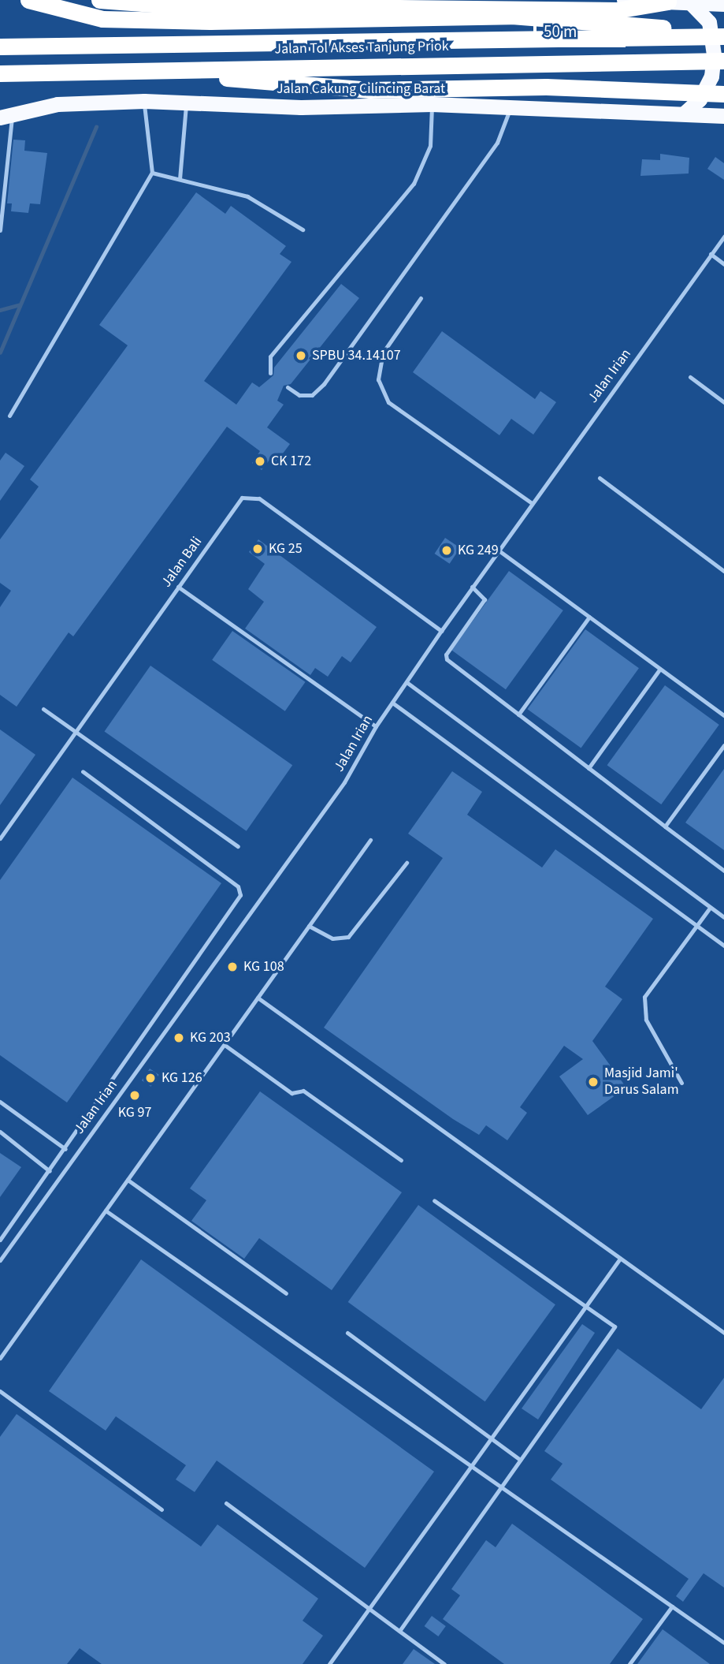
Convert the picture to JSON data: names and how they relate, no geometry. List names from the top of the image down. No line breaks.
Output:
{"streets":{"highway":["Jalan Tol Akses Tanjung Priok","Jalan Cakung Cilincing Barat"],"lane":["Jalan Irian","Jalan Bali"]},"crossings":[["Jalan Irian","Jalan Bali"]],"places":["SPBU 34.14107","CK 172","KG 25","KG 249","KG 108","KG 203","KG 126","Masjid Jami' Darus Salam","KG 97"],"scale_bar":"50 m"}
